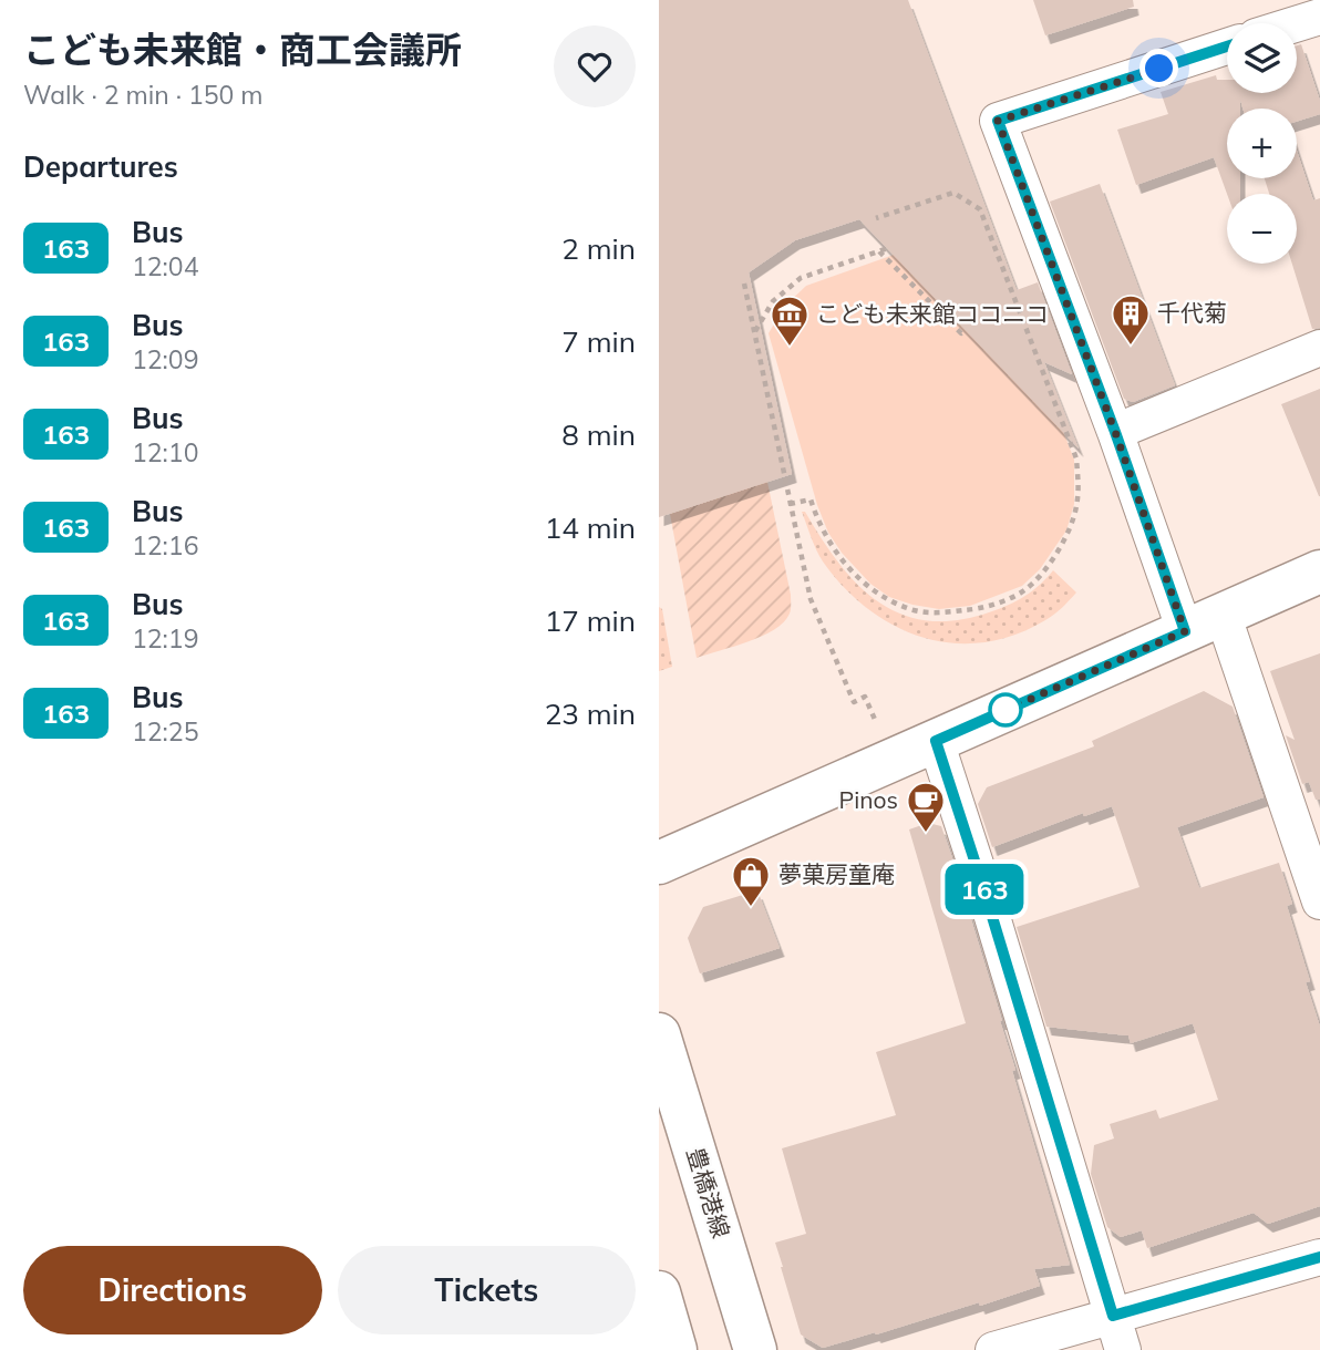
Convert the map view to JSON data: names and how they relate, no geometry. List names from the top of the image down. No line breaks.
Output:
{"streets":{"street":["豊橋港線"]},"places":{"building":["千代菊"],"museum":["こども未来館ココニコ"],"cafe":["Pinos"],"shop":["夢菓房童庵"]},"lines":["bus line 163"],"page":{"heading":[["こども未来館・商工会議所","Walk · 2 min · 150 m"],"Departures"],"on_map":"163","map_buttons":["+","−"],"list":[{"mark":"163","name":"Bus","note":"12:04","value":"2 min"},{"mark":"163","name":"Bus","note":"12:09","value":"7 min"},{"mark":"163","name":"Bus","note":"12:10","value":"8 min"},{"mark":"163","name":"Bus","note":"12:16","value":"14 min"},{"mark":"163","name":"Bus","note":"12:19","value":"17 min"},{"mark":"163","name":"Bus","note":"12:25","value":"23 min"}],"buttons":["Directions","Tickets"]}}
